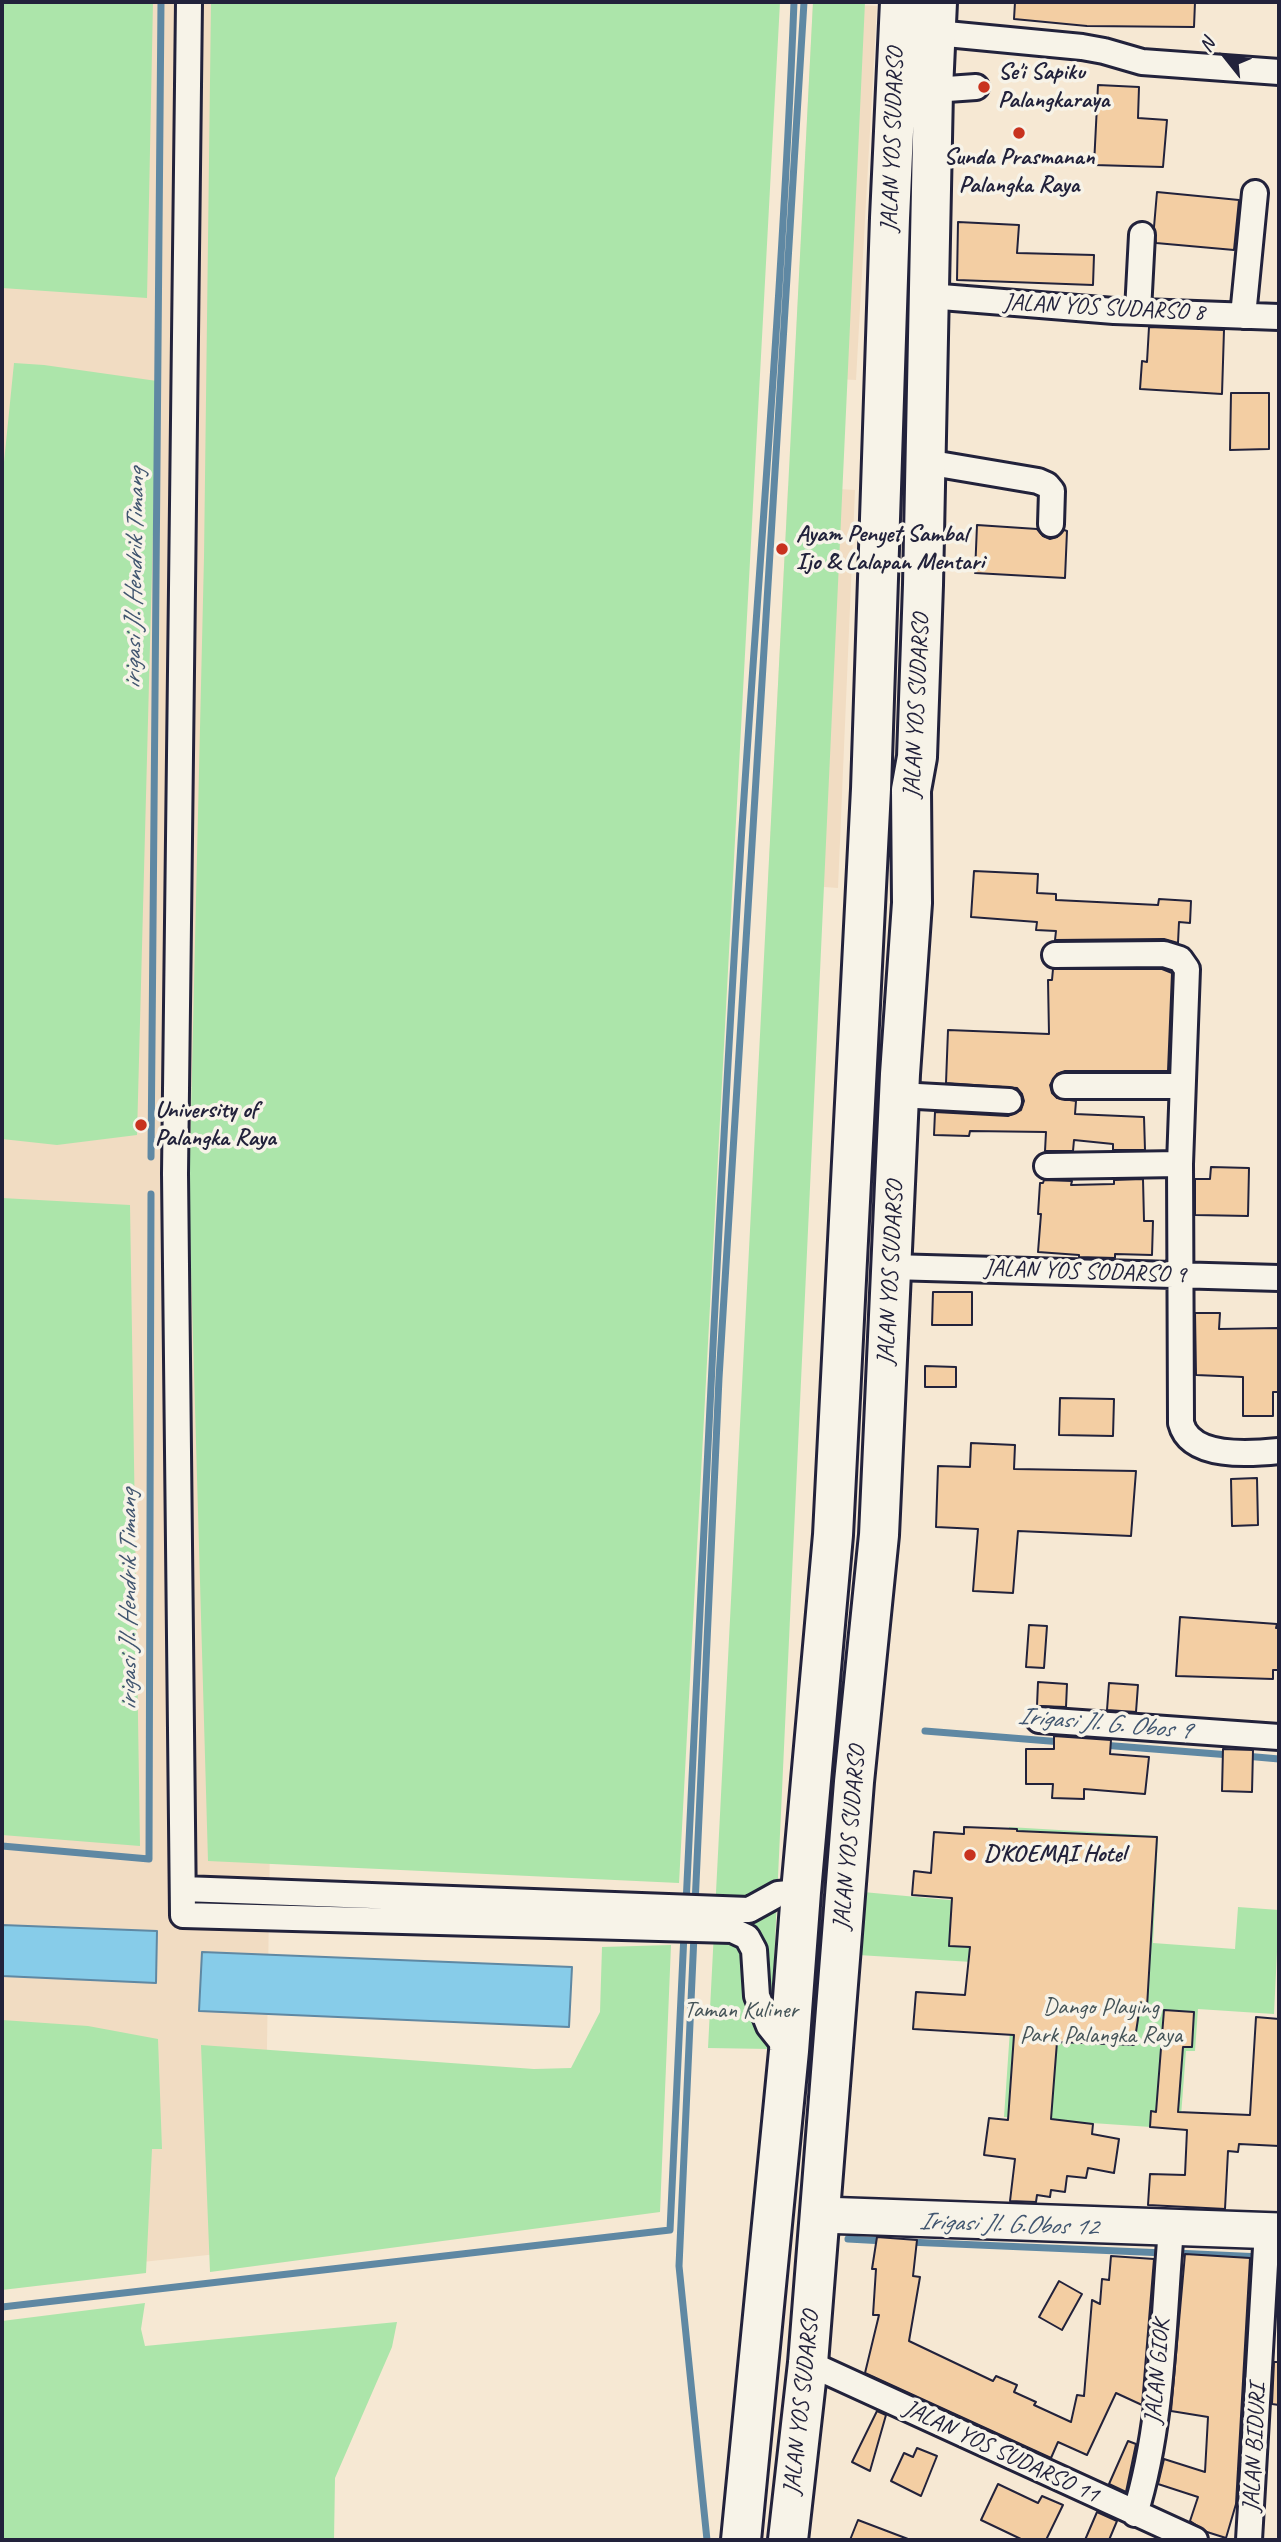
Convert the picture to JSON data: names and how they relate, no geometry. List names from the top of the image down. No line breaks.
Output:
{"streets":{"main road":["JALAN YOS SUDARSO"],"street":["JALAN YOS SUDARSO 8","JALAN YOS SODARSO 9","JALAN GIOK","JALAN BIDURI","JALAN YOS SUDARSO 11"]},"crossings":[["JALAN YOS SUDARSO","JALAN YOS SUDARSO 8"],["JALAN YOS SUDARSO","JALAN YOS SODARSO 9"],["JALAN YOS SUDARSO","JALAN YOS SUDARSO 11"],["JALAN GIOK","JALAN YOS SUDARSO 11"]],"water":["irigasi Jl. Hendrik Timang","Irigasi Jl. G. Obos 9","Irigasi Jl. G.Obos 12"],"parks":["Dango Playing Park Palangka Raya","Taman Kuliner"],"places":["Se'i Sapiku Palangkaraya","Sunda Prasmanan Palangka Raya","Ayam Penyet Sambal Ijo & Lalapan Mentari","University of Palangka Raya","D'KOEMAI Hotel"],"north":"top left"}
